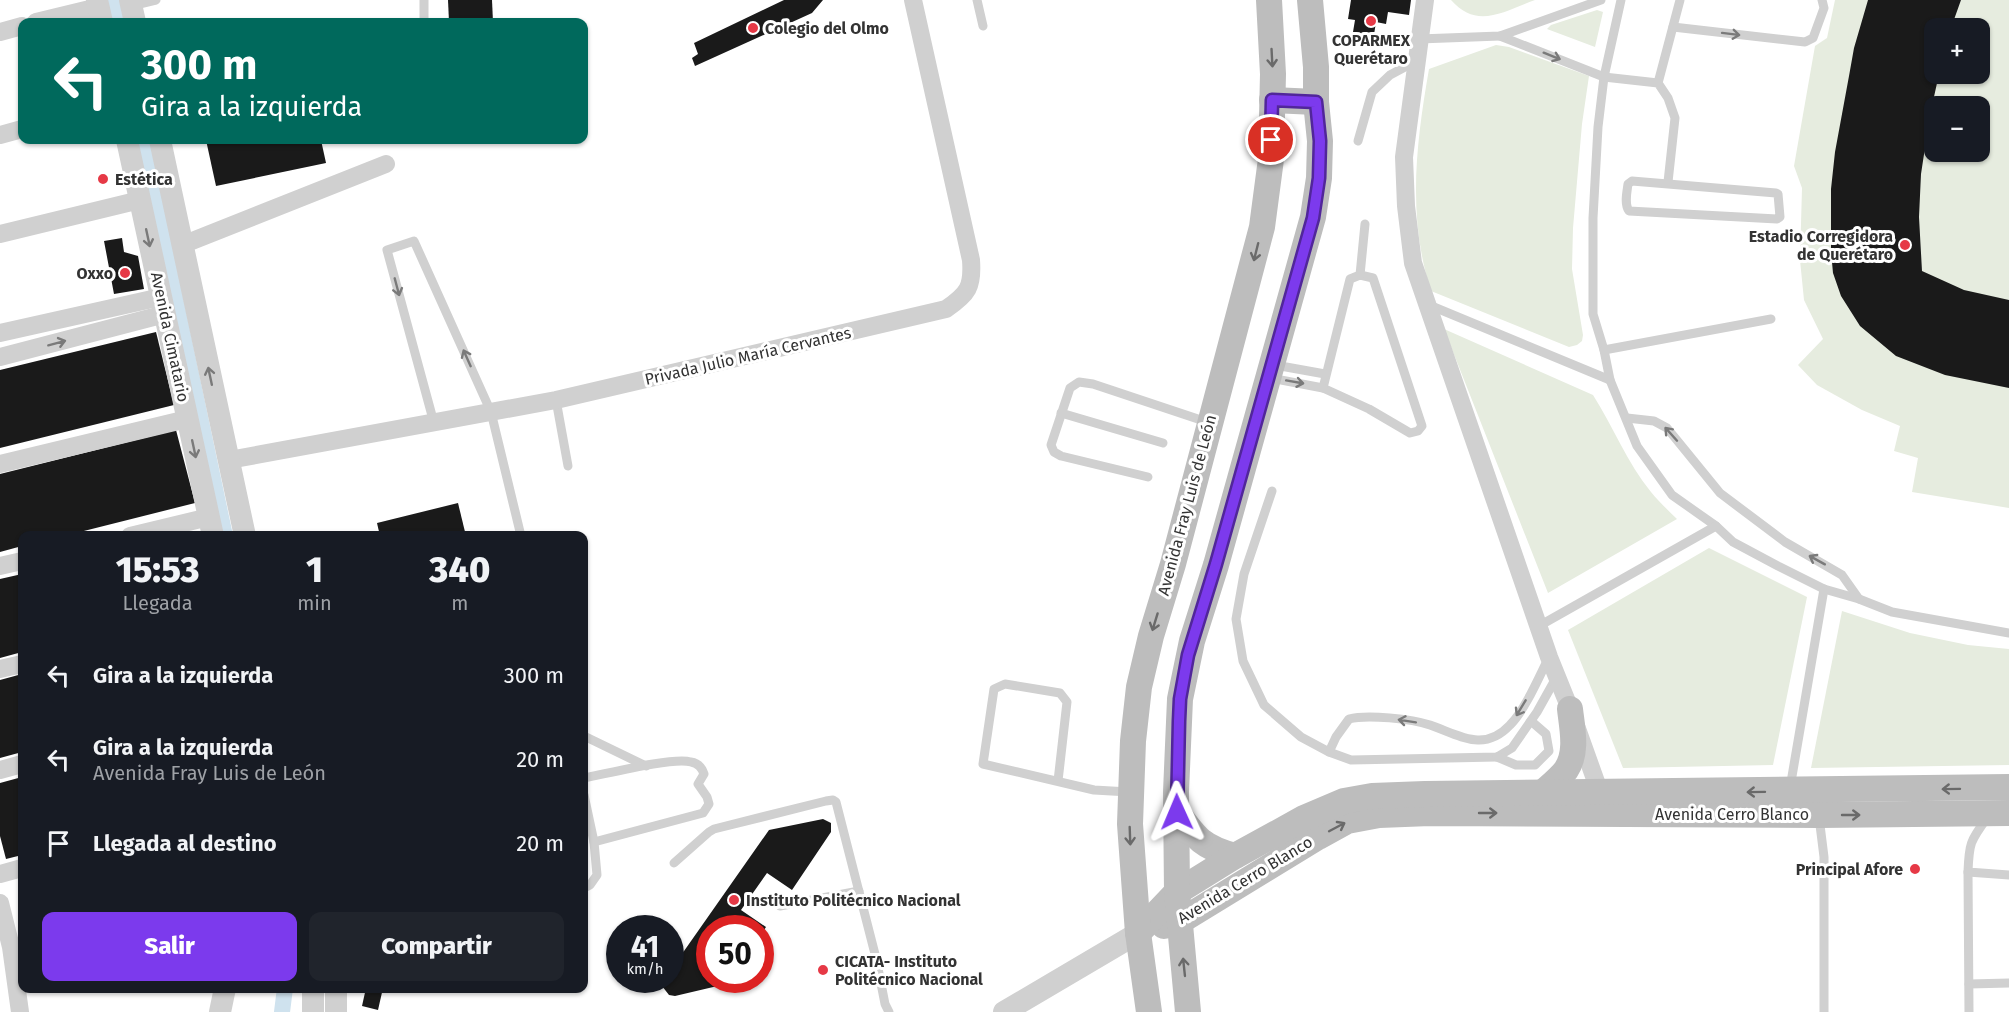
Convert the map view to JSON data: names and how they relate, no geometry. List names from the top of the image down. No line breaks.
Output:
{"streets":{"main road":["Avenida Fray Luis de León","Avenida Cerro Blanco"],"street":["Avenida Cimatario","Privada Julio María Cervantes"]},"crossings":[["Avenida Cimatario","Privada Julio María Cervantes"],["Avenida Fray Luis de León","Avenida Cerro Blanco"]],"places":["COPARMEX Querétaro","Colegio del Olmo","Estética","Estadio Corregidora de Querétaro","Oxxo","Principal Afore","Instituto Politécnico Nacional","CICATA- Instituto Politécnico Nacional"],"page":{"map_buttons":["+","−"],"turn":["300 m","Gira a la izquierda"],"eta":["15:53","Llegada","1","min","340","m"],"list":[{"name":"Gira a la izquierda","value":"300 m"},{"name":"Gira a la izquierda","note":"Avenida Fray Luis de León","value":"20 m"},{"name":"Llegada al destino","value":"20 m"}],"buttons":["Salir","Compartir"],"speed":"41 km/h","limit":"50"}}
